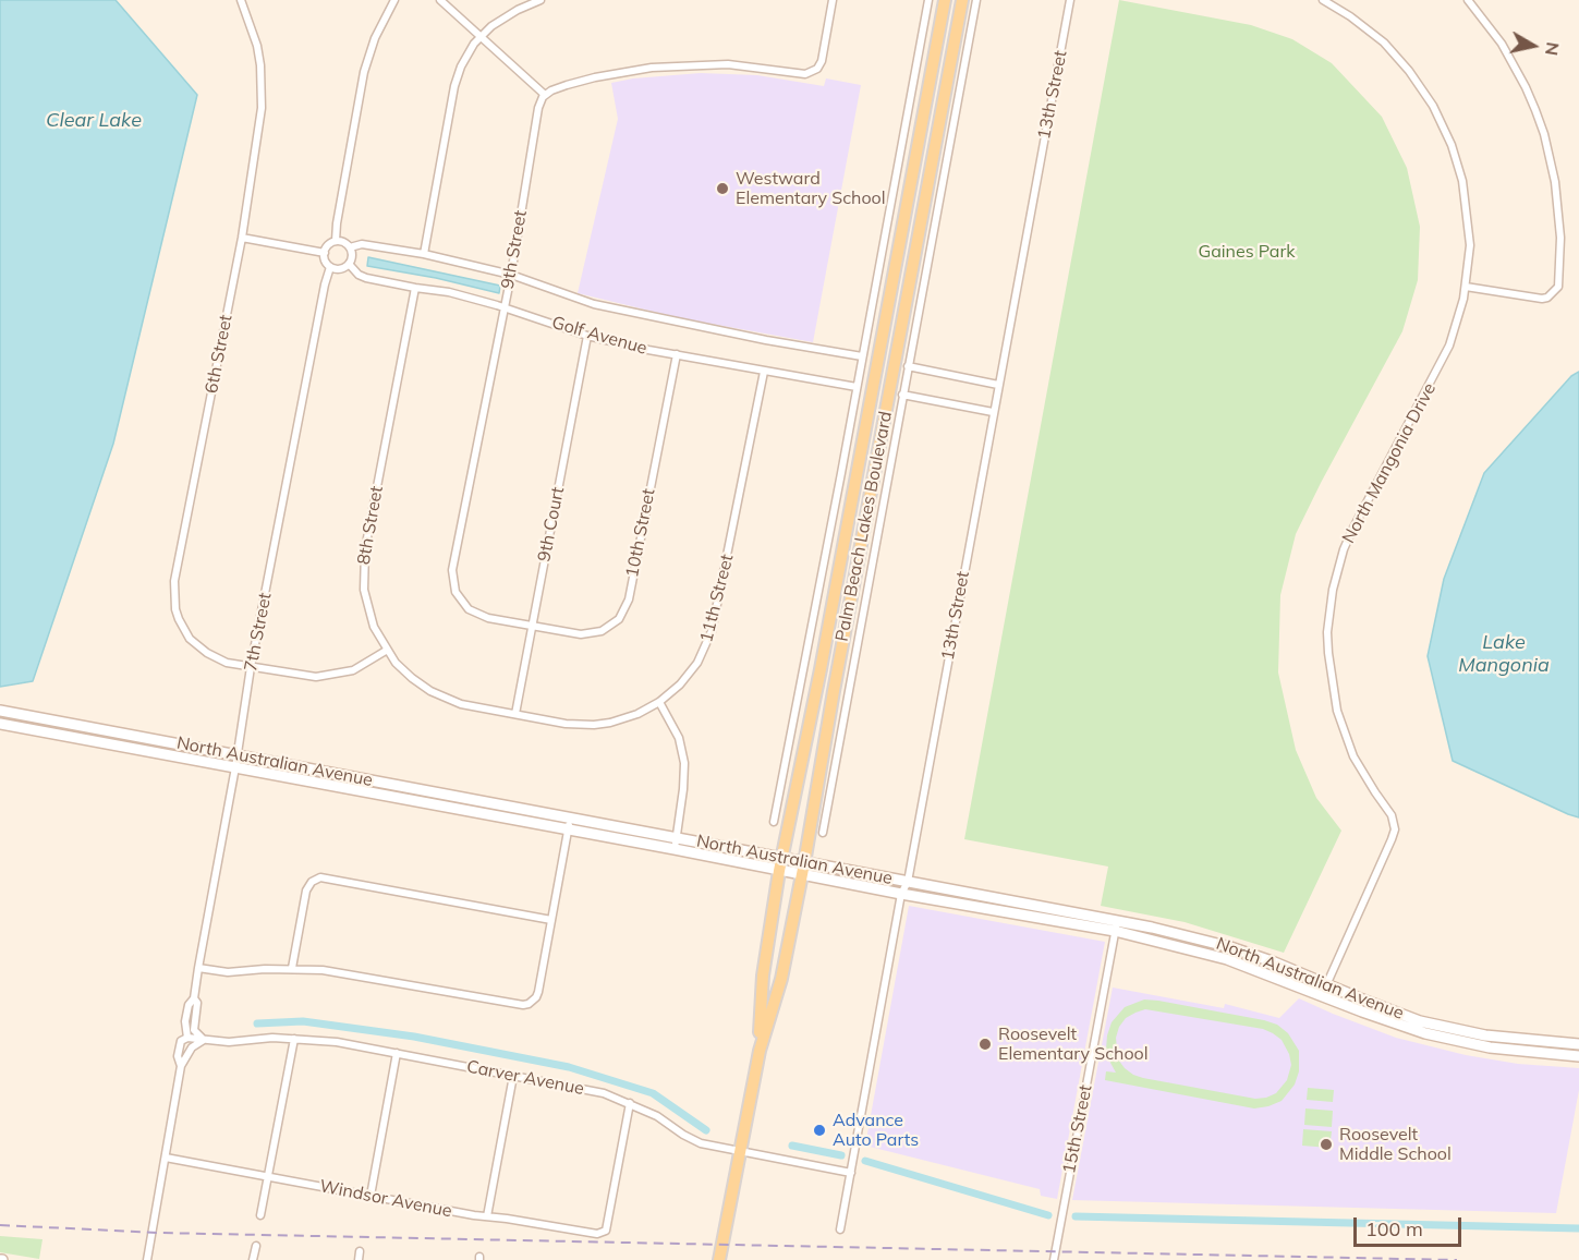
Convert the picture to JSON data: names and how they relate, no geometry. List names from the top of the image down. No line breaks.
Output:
{"streets":{"main road":["Palm Beach Lakes Boulevard","North Australian Avenue"],"street":["13th Street","9th Street","Golf Avenue","6th Street","North Mangonia Drive","9th Court","8th Street","10th Street","11th Street","7th Street","Carver Avenue","15th Street","Windsor Avenue"]},"crossings":[["13th Street","North Australian Avenue"],["13th Street","Carver Avenue"],["9th Street","Golf Avenue"],["9th Street","9th Court"],["9th Street","10th Street"],["Golf Avenue","9th Court"],["Golf Avenue","8th Street"],["Golf Avenue","10th Street"],["Golf Avenue","11th Street"],["Golf Avenue","7th Street"],["6th Street","8th Street"],["6th Street","7th Street"],["North Mangonia Drive","North Australian Avenue"],["9th Court","8th Street"],["9th Court","10th Street"],["9th Court","11th Street"],["8th Street","11th Street"],["Palm Beach Lakes Boulevard","North Australian Avenue"],["Palm Beach Lakes Boulevard","Carver Avenue"],["7th Street","North Australian Avenue"],["7th Street","Carver Avenue"],["7th Street","Windsor Avenue"],["North Australian Avenue","15th Street"],["Carver Avenue","Windsor Avenue"]],"water":["Clear Lake","Lake Mangonia"],"parks":["Gaines Park"],"places":["Westward Elementary School","Roosevelt Elementary School","Advance Auto Parts","Roosevelt Middle School"],"scale_bar":"100 m","north":"right"}
